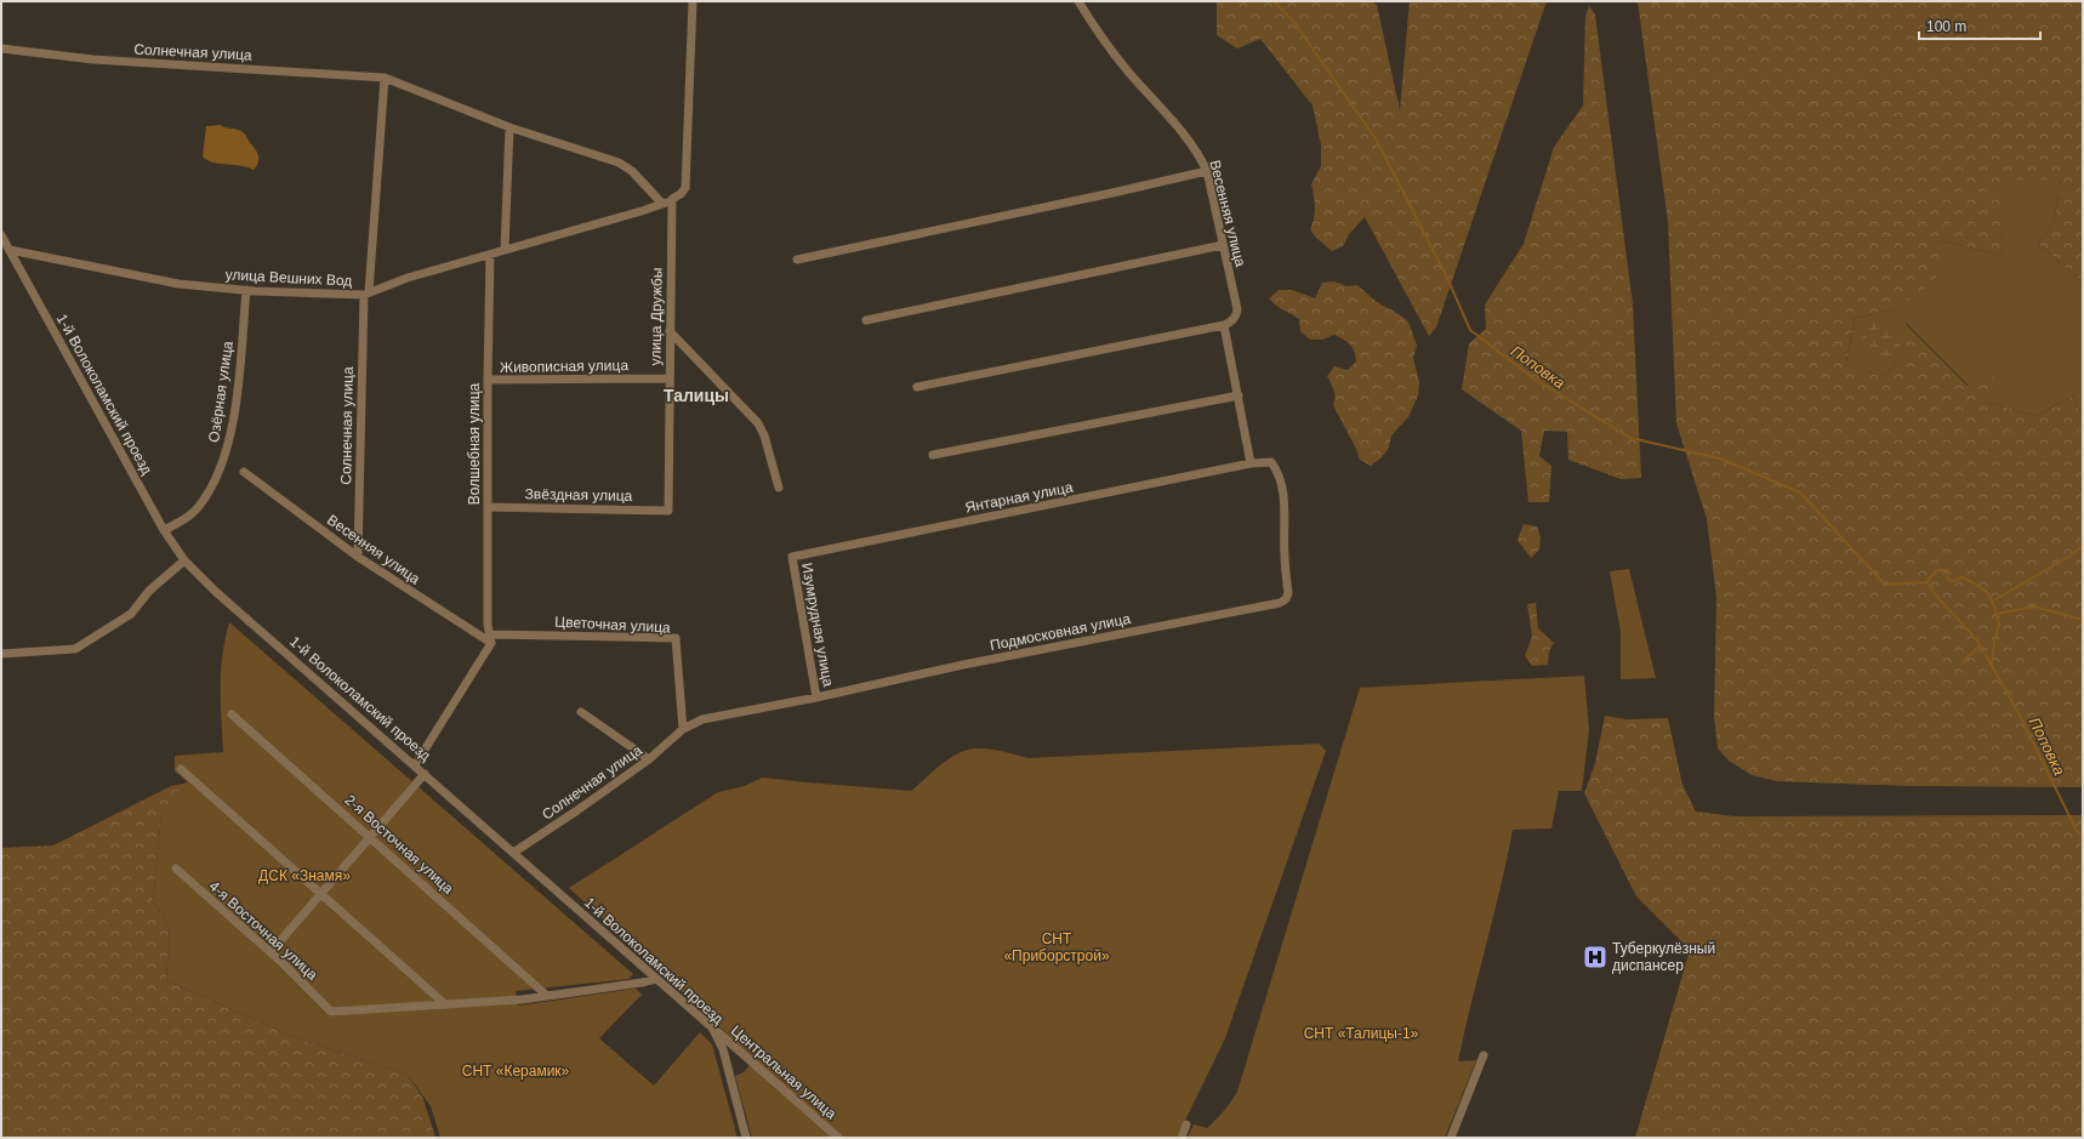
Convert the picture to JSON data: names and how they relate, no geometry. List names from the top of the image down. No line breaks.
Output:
{"streets":{"street":["Солнечная улица","Весенняя улица","улица Вешних Вод","улица Дружбы","Живописная улица","Озёрная улица","1-й Волоколамский проезд","Волшебная улица","Звёздная улица","Янтарная улица","Цветочная улица","Изумрудная улица","Подмосковная улица","2-я Восточная улица","4-я Восточная улица","Центральная улица"]},"crossings":[["Солнечная улица","Весенняя улица"],["Солнечная улица","улица Вешних Вод"],["Солнечная улица","1-й Волоколамский проезд"],["Солнечная улица","Цветочная улица"],["Солнечная улица","Подмосковная улица"],["Весенняя улица","Волшебная улица"],["улица Вешних Вод","улица Дружбы"],["улица Вешних Вод","Озёрная улица"],["улица Вешних Вод","1-й Волоколамский проезд"],["улица Вешних Вод","Волшебная улица"],["улица Дружбы","Живописная улица"],["улица Дружбы","Звёздная улица"],["Живописная улица","Волшебная улица"],["Озёрная улица","1-й Волоколамский проезд"],["1-й Волоколамский проезд","Центральная улица"],["Волшебная улица","Звёздная улица"],["Волшебная улица","Цветочная улица"],["Янтарная улица","Изумрудная улица"],["Янтарная улица","Подмосковная улица"],["Цветочная улица","Подмосковная улица"],["Изумрудная улица","Подмосковная улица"]],"districts":["Талицы"],"water":["Поповка"],"parks":["ДСК «Знамя»","СНТ «Приборстрой»","СНТ «Талицы-1»","СНТ «Керамик»"],"places":{"hospital":["Туберкулёзный диспансер"]},"scale_bar":"100 m"}
